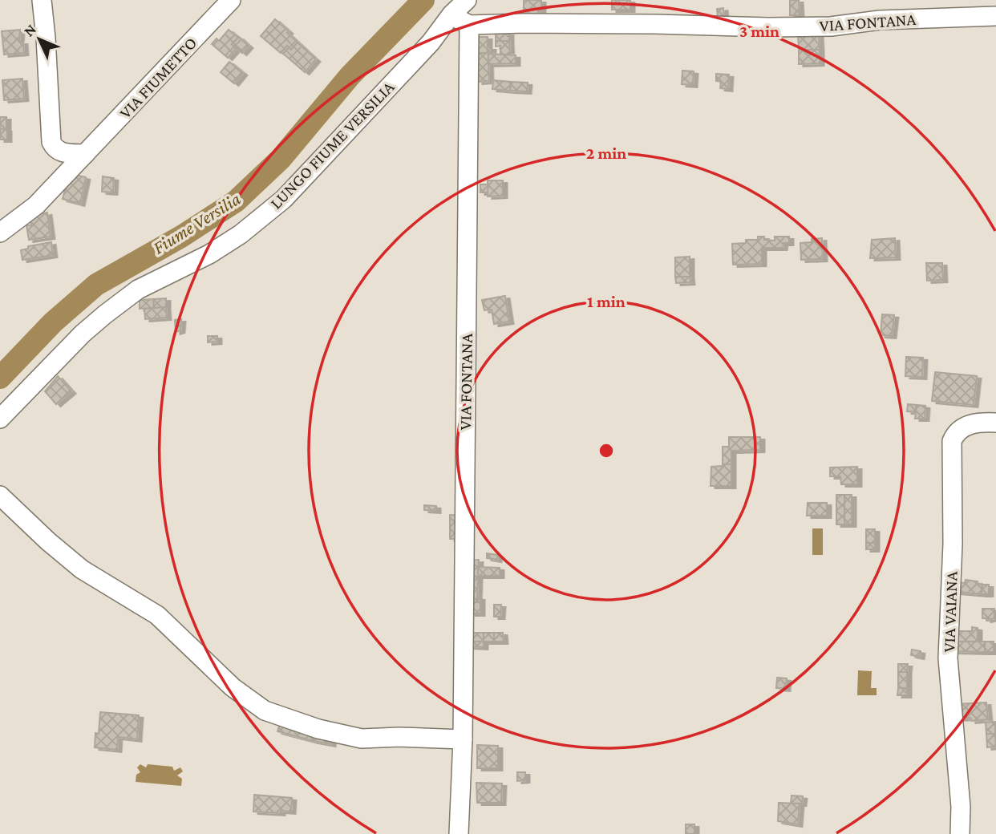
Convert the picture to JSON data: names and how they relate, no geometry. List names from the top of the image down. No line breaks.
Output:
{"streets":{"street":["VIA FONTANA","VIA FIUMETTO","LUNGO FIUME VERSILIA","VIA VAIANA"]},"water":["Fiume Versilia"],"north":"top left","rings":["3 min","2 min","1 min"]}
